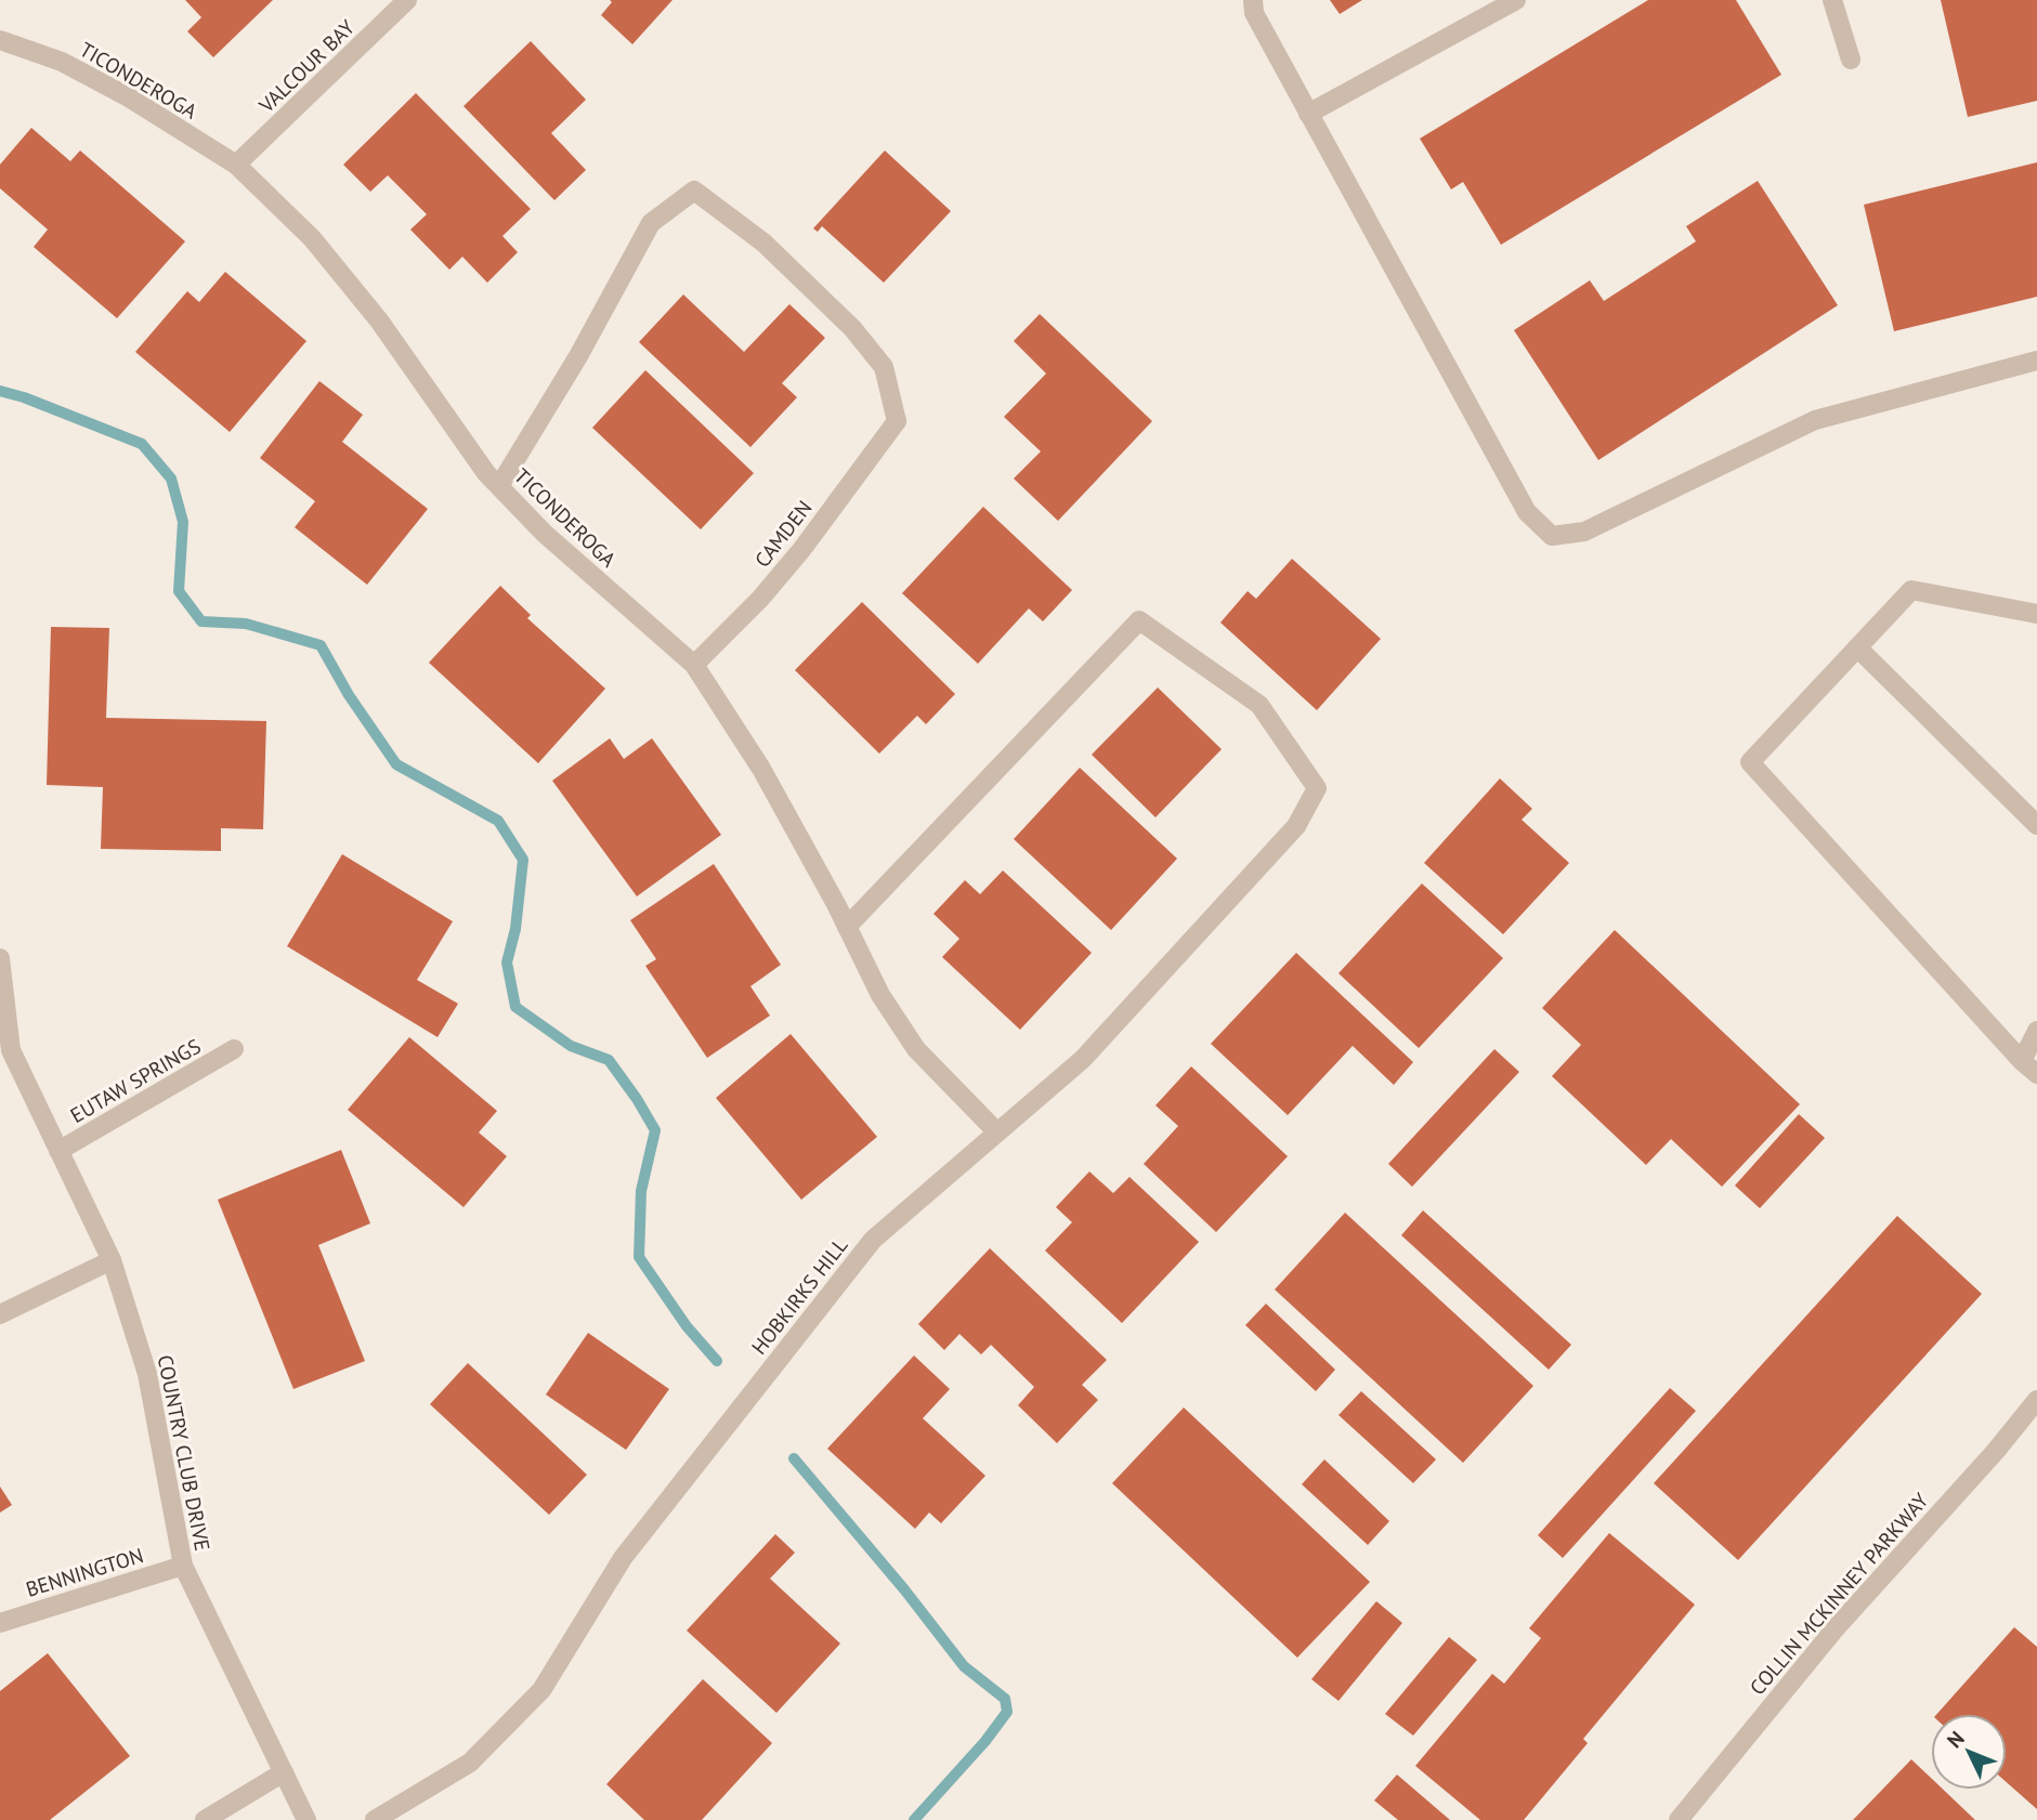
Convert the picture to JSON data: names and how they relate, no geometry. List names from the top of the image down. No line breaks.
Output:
{"streets":{"street":["VALCOUR BAY","TICONDEROGA","CAMDEN","EUTAW SPRINGS","HOBKIRKS HILL","COUNTRY CLUB DRIVE","BENNINGTON","COLLIN MCKINNEY PARKWAY"]},"crossings":[["VALCOUR BAY","TICONDEROGA"],["TICONDEROGA","CAMDEN"],["TICONDEROGA","HOBKIRKS HILL"],["EUTAW SPRINGS","COUNTRY CLUB DRIVE"],["COUNTRY CLUB DRIVE","BENNINGTON"]],"north":"top left"}
